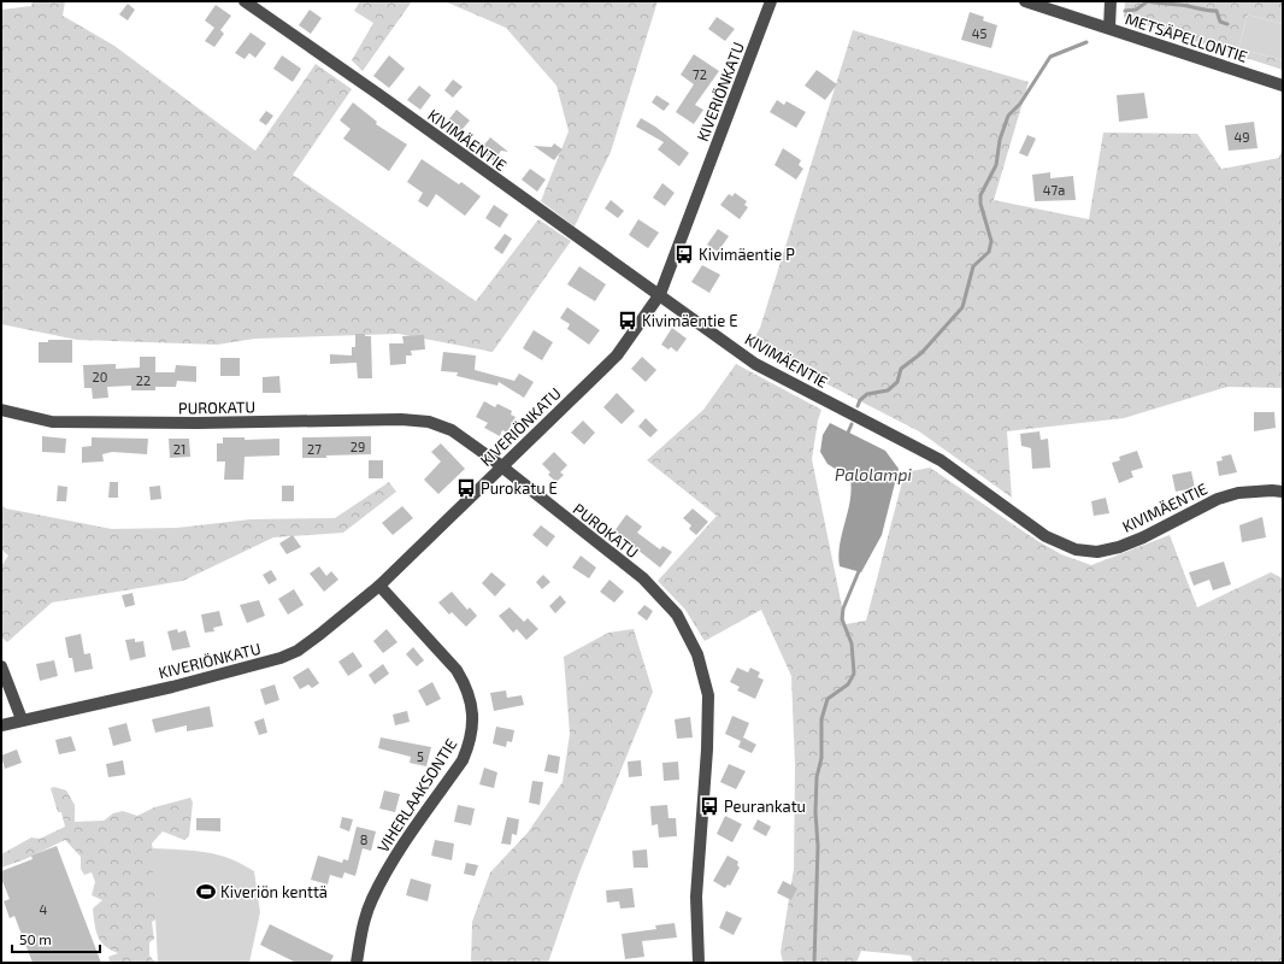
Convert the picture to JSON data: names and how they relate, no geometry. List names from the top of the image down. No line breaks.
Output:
{"streets":{"street":["METSÄPELLONTIE","KIVERIÖNKATU","KIVIMÄENTIE","PUROKATU","VIHERLAAKSONTIE"]},"crossings":[["KIVERIÖNKATU","KIVIMÄENTIE"],["KIVERIÖNKATU","PUROKATU"],["KIVERIÖNKATU","VIHERLAAKSONTIE"]],"water":["Palolampi"],"places":{"bus stop":["Kivimäentie P","Kivimäentie E","Purokatu E","Peurankatu"],"sports":["Kiveriön kenttä"]},"house_numbers":["45","72","49","47a","20","22","29","21","27","5","8","4"],"scale_bar":"50 m"}
